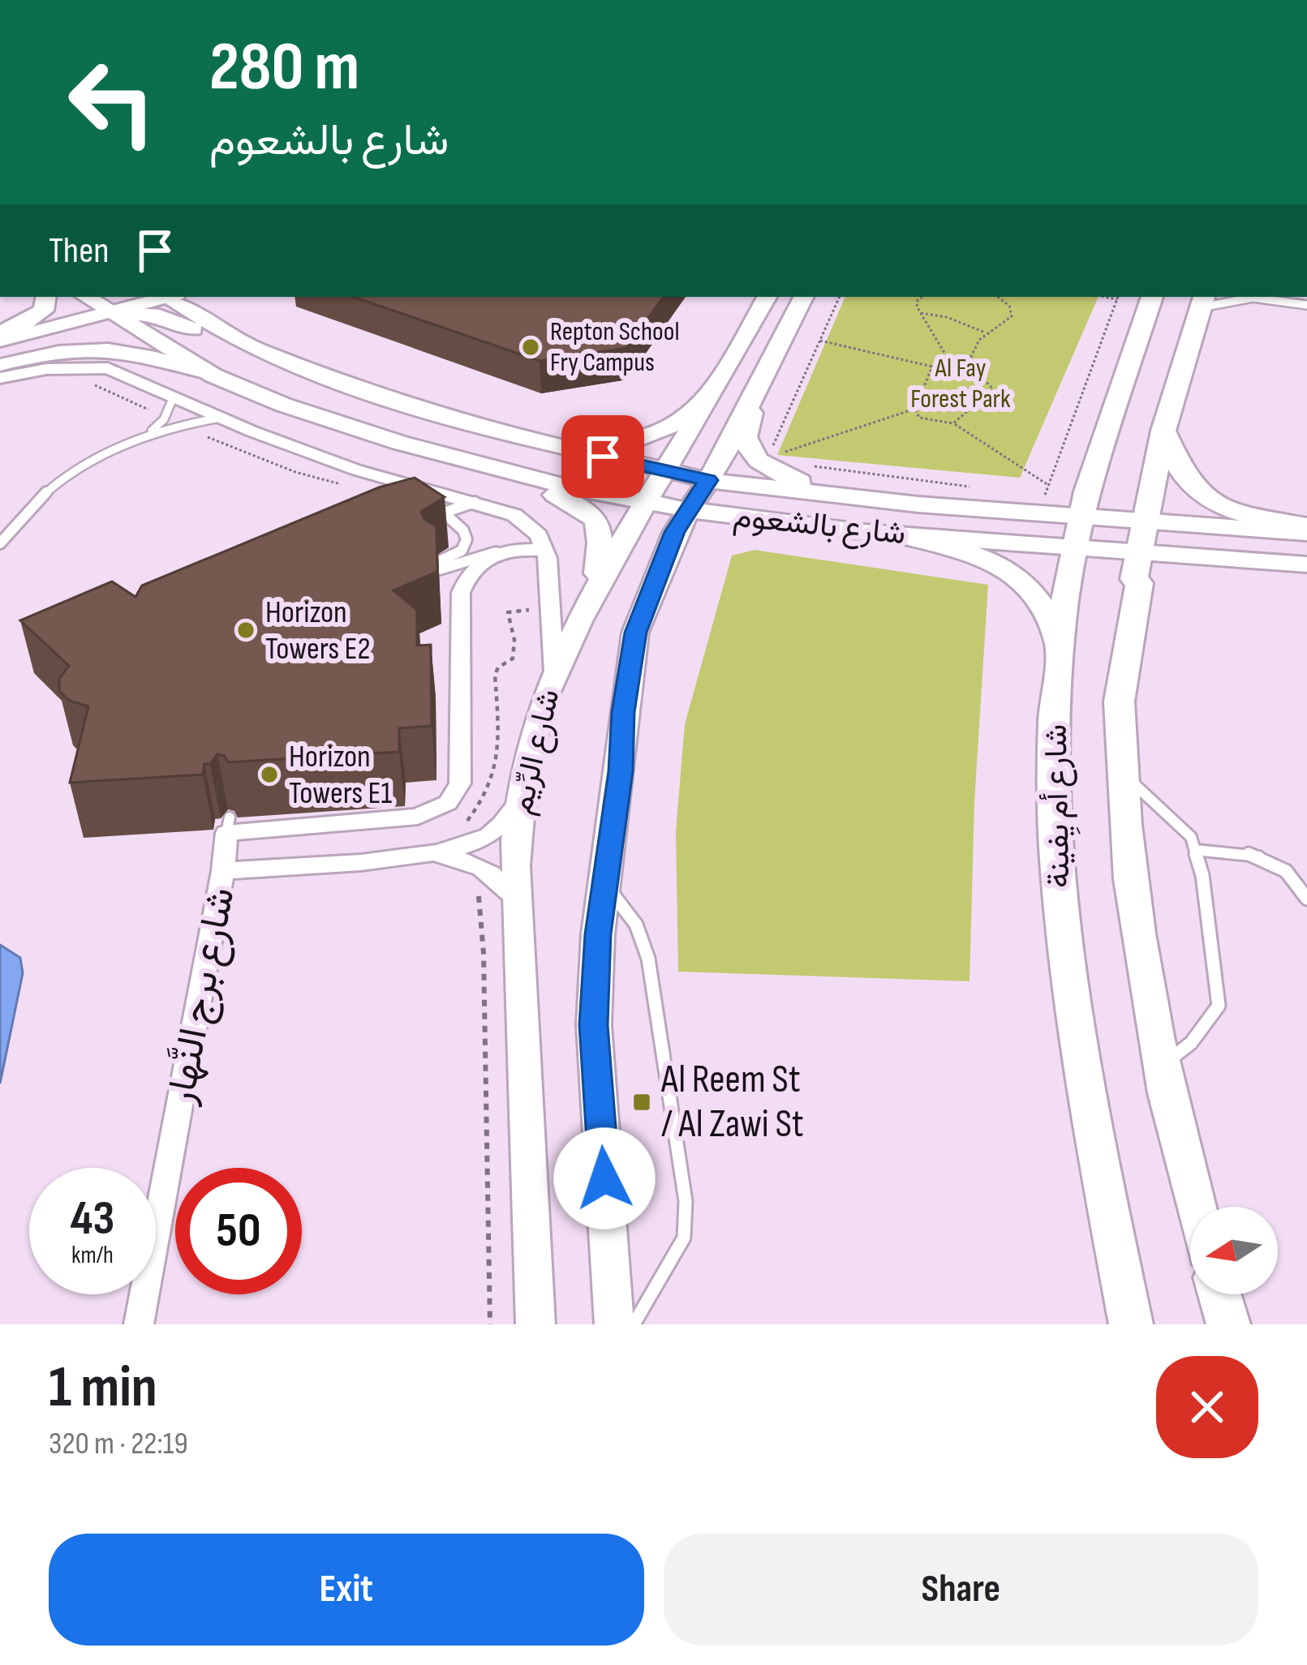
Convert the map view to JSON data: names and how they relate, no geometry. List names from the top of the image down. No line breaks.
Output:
{"streets":{"main road":["شارع بالشعوم","شارع الرِّيم","شارع أم يِفينة"],"street":["شارع برج النَّهار"]},"crossings":[["شارع بالشعوم","شارع الرِّيم"],["شارع بالشعوم","شارع أم يِفينة"],["شارع الرِّيم","شارع برج النَّهار"]],"parks":["Al Fay Forest Park"],"places":{"other":["Repton School Fry Campus","Horizon Towers E2","Horizon Towers E1"],"transit":["Al Reem St / Al Zawi St"]},"north":"left","page":{"turn":["280 m","شارع بالشعوم"],"then":"Then","speed":"43 km/h","limit":"50","heading":["1 min","320 m · 22:19"],"buttons":["Exit","Share"]}}
